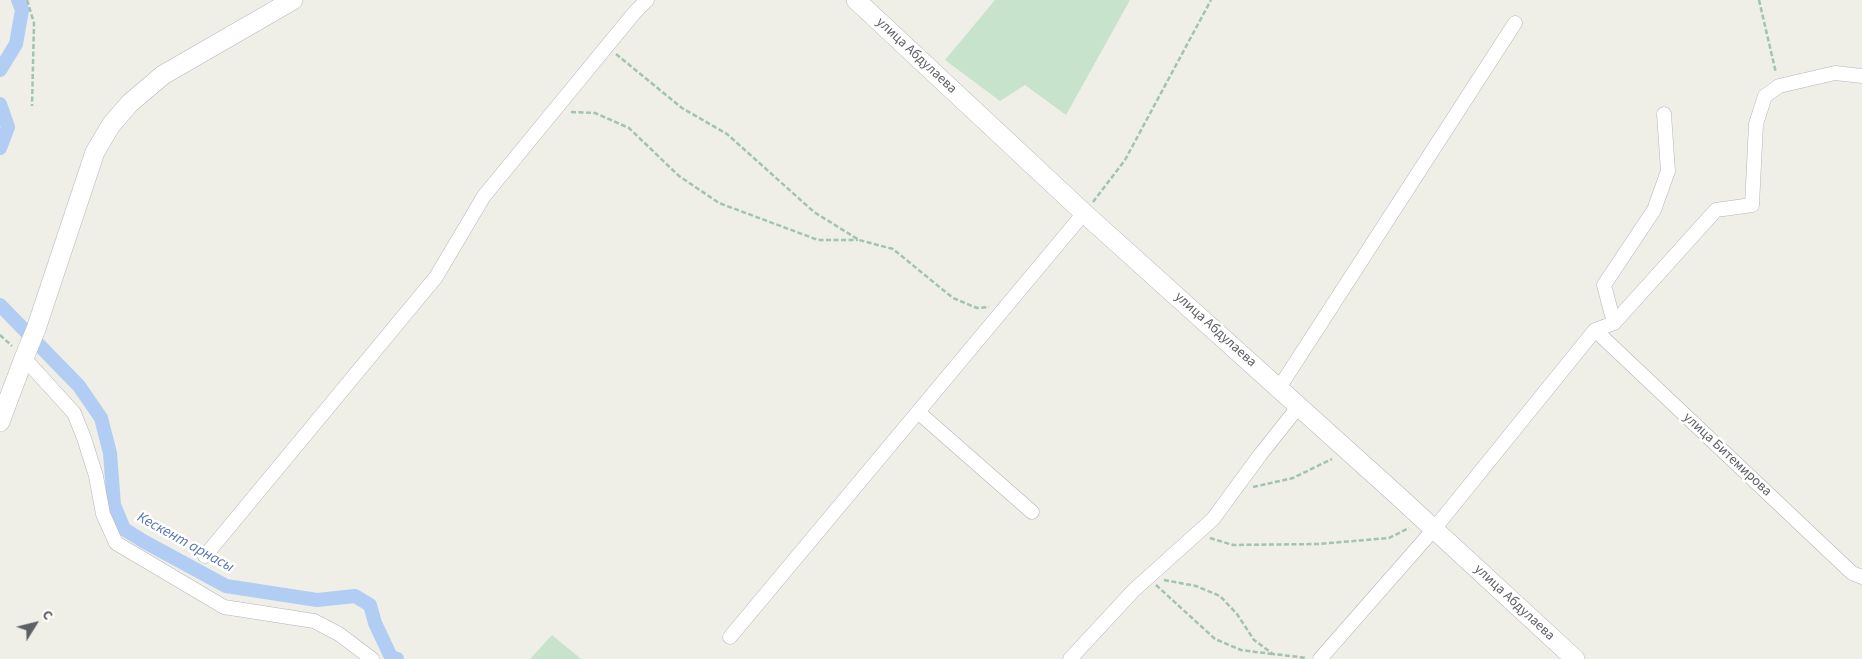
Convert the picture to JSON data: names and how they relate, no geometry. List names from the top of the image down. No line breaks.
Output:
{"streets":{"main road":["улица Абдулаева"],"street":["улица Битемирова"]},"water":["Кескент арнасы"],"north":"top right"}
